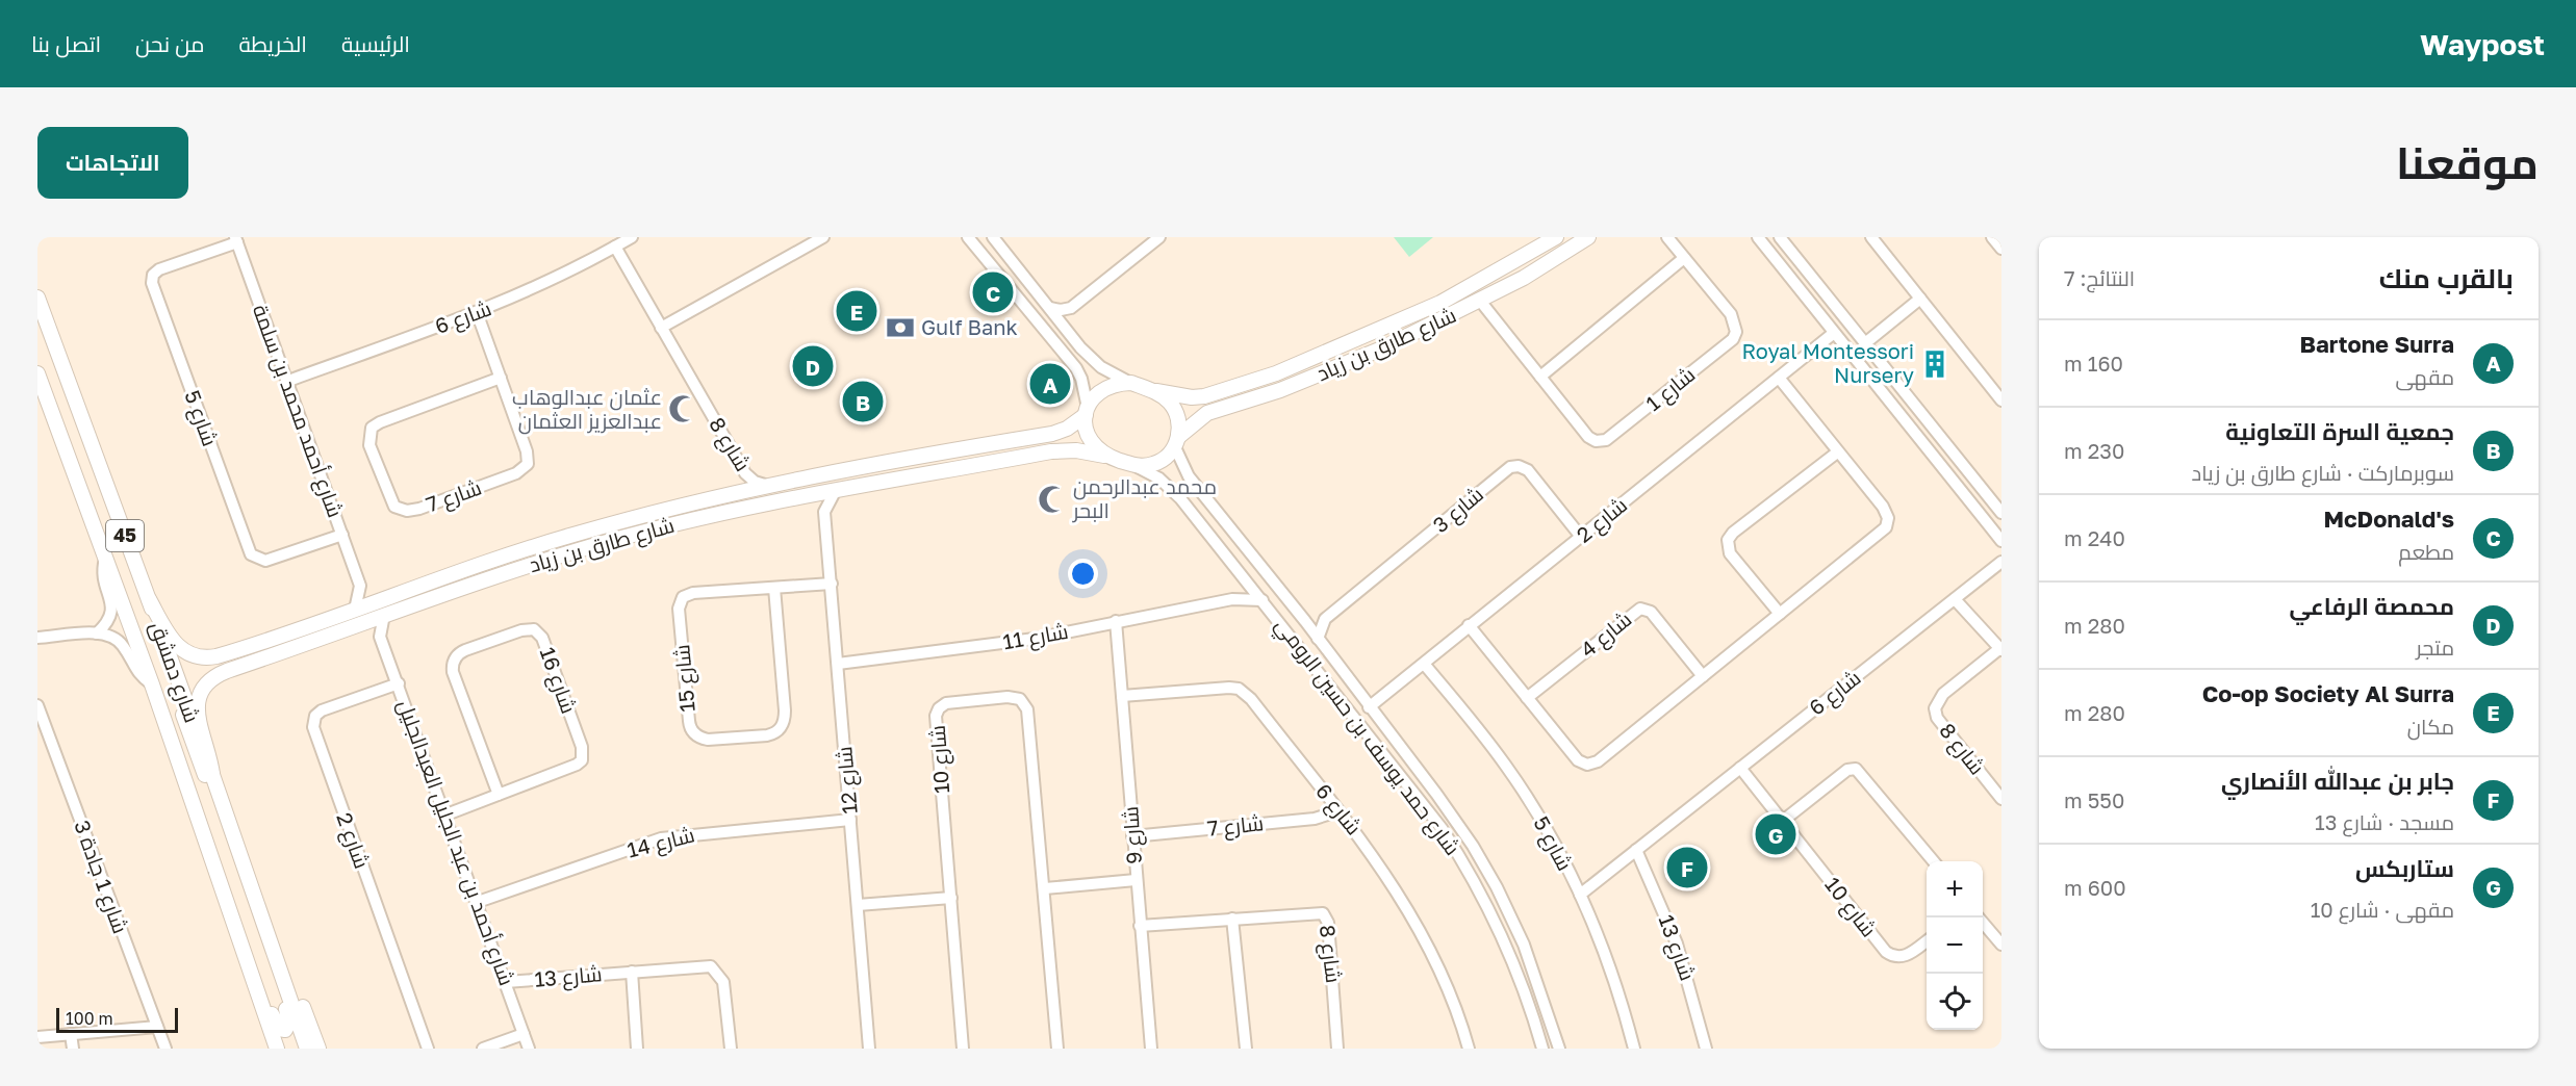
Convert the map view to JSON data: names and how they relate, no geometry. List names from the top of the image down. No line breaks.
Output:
{"streets":{"main road":["شارع طارق بن زياد","45","شارع دمشق"],"street":["شارع 6","شارع 1","شارع أحمد محمد بن سلمة","شارع 5","شارع 8","شارع 7","شارع 3","شارع 2","شارع 4","شارع 11","شارع 15","شارع 16","شارع حمد يوسف بن حسين الرومي","شارع 10","شارع 12","شارع 9","شارع أحمد بن عبد الجليل العبدالجليل","شارع 14","شارع 1 جادة 3","شارع 13"]},"crossings":[["شارع 6","شارع أحمد محمد بن سلمة"],["شارع 6","شارع 5"],["شارع 6","شارع 8"],["شارع 6","شارع 7"],["شارع 6","شارع 10"],["شارع 6","شارع 9"],["شارع 6","شارع 13"],["شارع طارق بن زياد","شارع 1"],["شارع طارق بن زياد","شارع 8"],["شارع طارق بن زياد","شارع دمشق"],["شارع طارق بن زياد","شارع حمد يوسف بن حسين الرومي"],["شارع أحمد محمد بن سلمة","شارع 5"],["شارع 5","شارع 2"],["شارع 8","شارع 9"],["شارع 7","شارع 9"],["شارع 3","شارع 2"],["شارع 2","شارع حمد يوسف بن حسين الرومي"],["شارع 2","شارع أحمد بن عبد الجليل العبدالجليل"],["شارع 11","شارع حمد يوسف بن حسين الرومي"],["شارع 11","شارع 12"],["شارع 11","شارع 9"],["شارع 15","شارع 12"],["شارع 16","شارع أحمد بن عبد الجليل العبدالجليل"],["شارع 12","شارع 14"],["شارع أحمد بن عبد الجليل العبدالجليل","شارع 14"],["شارع أحمد بن عبد الجليل العبدالجليل","شارع 13"]],"places":{"bank":["Gulf Bank"],"building":["Royal Montessori Nursery"],"mosque":["عثمان عبدالوهاب عبدالعزيز العثمان","محمد عبدالرحمن البحر"]},"scale_bar":"100 m","page":{"header":"Waypost","nav":["الرئيسية","الخريطة","من نحن","اتصل بنا"],"title":"موقعنا","buttons":"الاتجاهات","heading":["بالقرب منك","النتائج: 7"],"pins":["C","E","D","A","B","G","F"],"list":[{"mark":"A","name":"Bartone Surra","note":"مقهى","value":"160 m"},{"mark":"B","name":"جمعية السرة التعاونية","note":"سوبرماركت · شارع طارق بن زياد","value":"230 m"},{"mark":"C","name":"McDonald's","note":"مطعم","value":"240 m"},{"mark":"D","name":"محمصة الرفاعي","note":"متجر","value":"280 m"},{"mark":"E","name":"Co-op Society Al Surra","note":"مكان","value":"280 m"},{"mark":"F","name":"جابر بن عبدالله الأنصاري","note":"مسجد · شارع 13","value":"550 m"},{"mark":"G","name":"ستاربكس","note":"مقهى · شارع 10","value":"600 m"}],"map_buttons":["+","−"],"scale":"100 m"}}
